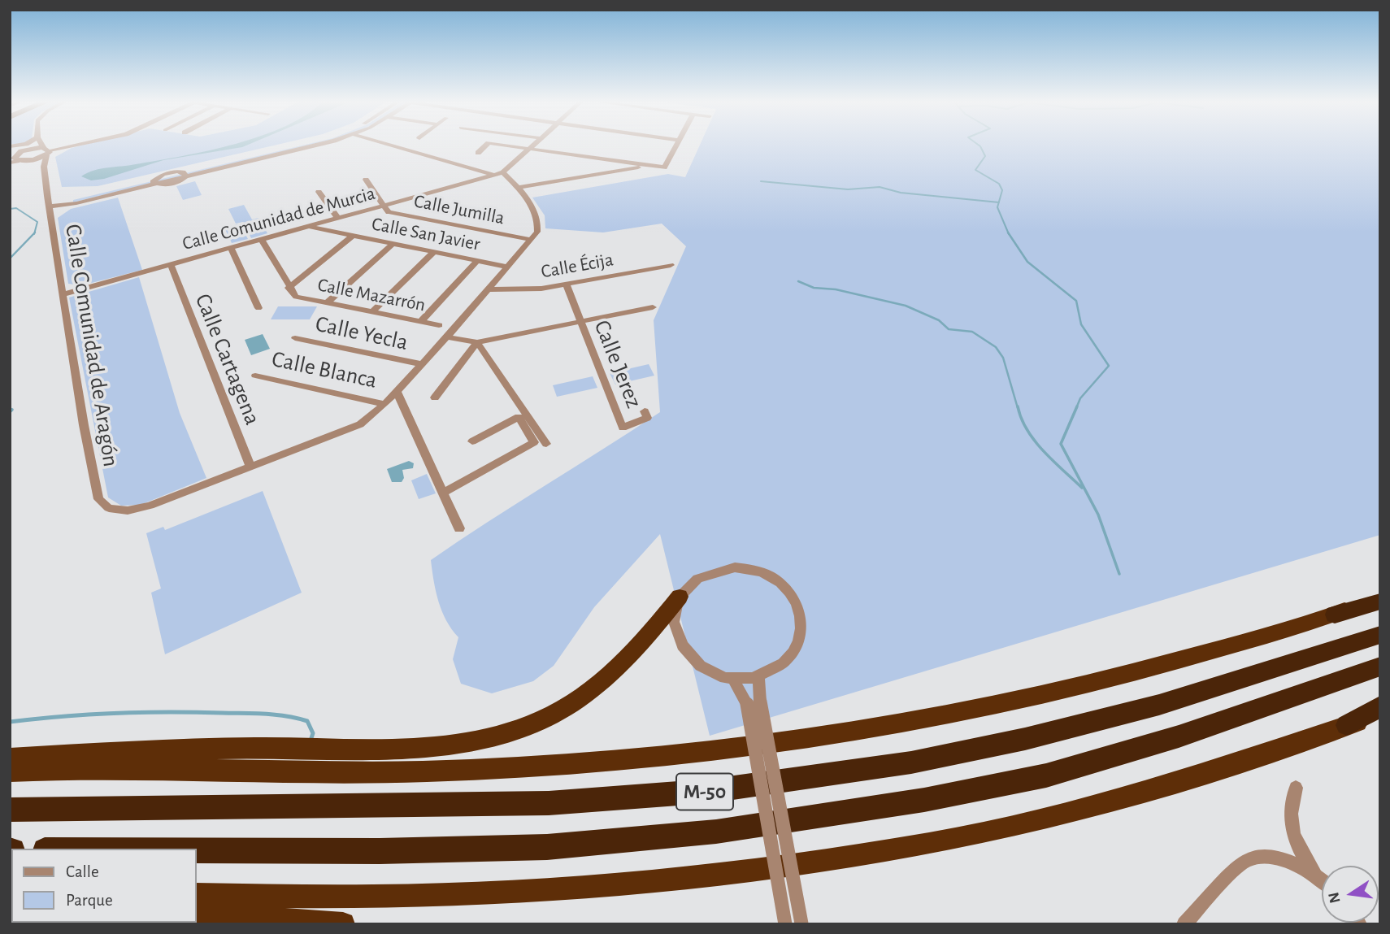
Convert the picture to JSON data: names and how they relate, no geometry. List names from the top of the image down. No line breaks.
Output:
{"streets":{"highway":["M-50"],"street":["Calle Jumilla","Calle Comunidad de Murcia","Calle San Javier","Calle Écija","Calle Mazarrón","Calle Yecla","Calle Comunidad de Aragón","Calle Cartagena","Calle Jerez","Calle Blanca"]},"crossings":[["Calle Jumilla","Calle Comunidad de Murcia"],["Calle Comunidad de Murcia","Calle San Javier"],["Calle Comunidad de Murcia","Calle Mazarrón"],["Calle Comunidad de Murcia","Calle Comunidad de Aragón"],["Calle Comunidad de Murcia","Calle Cartagena"],["Calle Écija","Calle Jerez"],["Calle Comunidad de Aragón","Calle Cartagena"]],"legend":["Calle","Parque"],"north":"left"}
